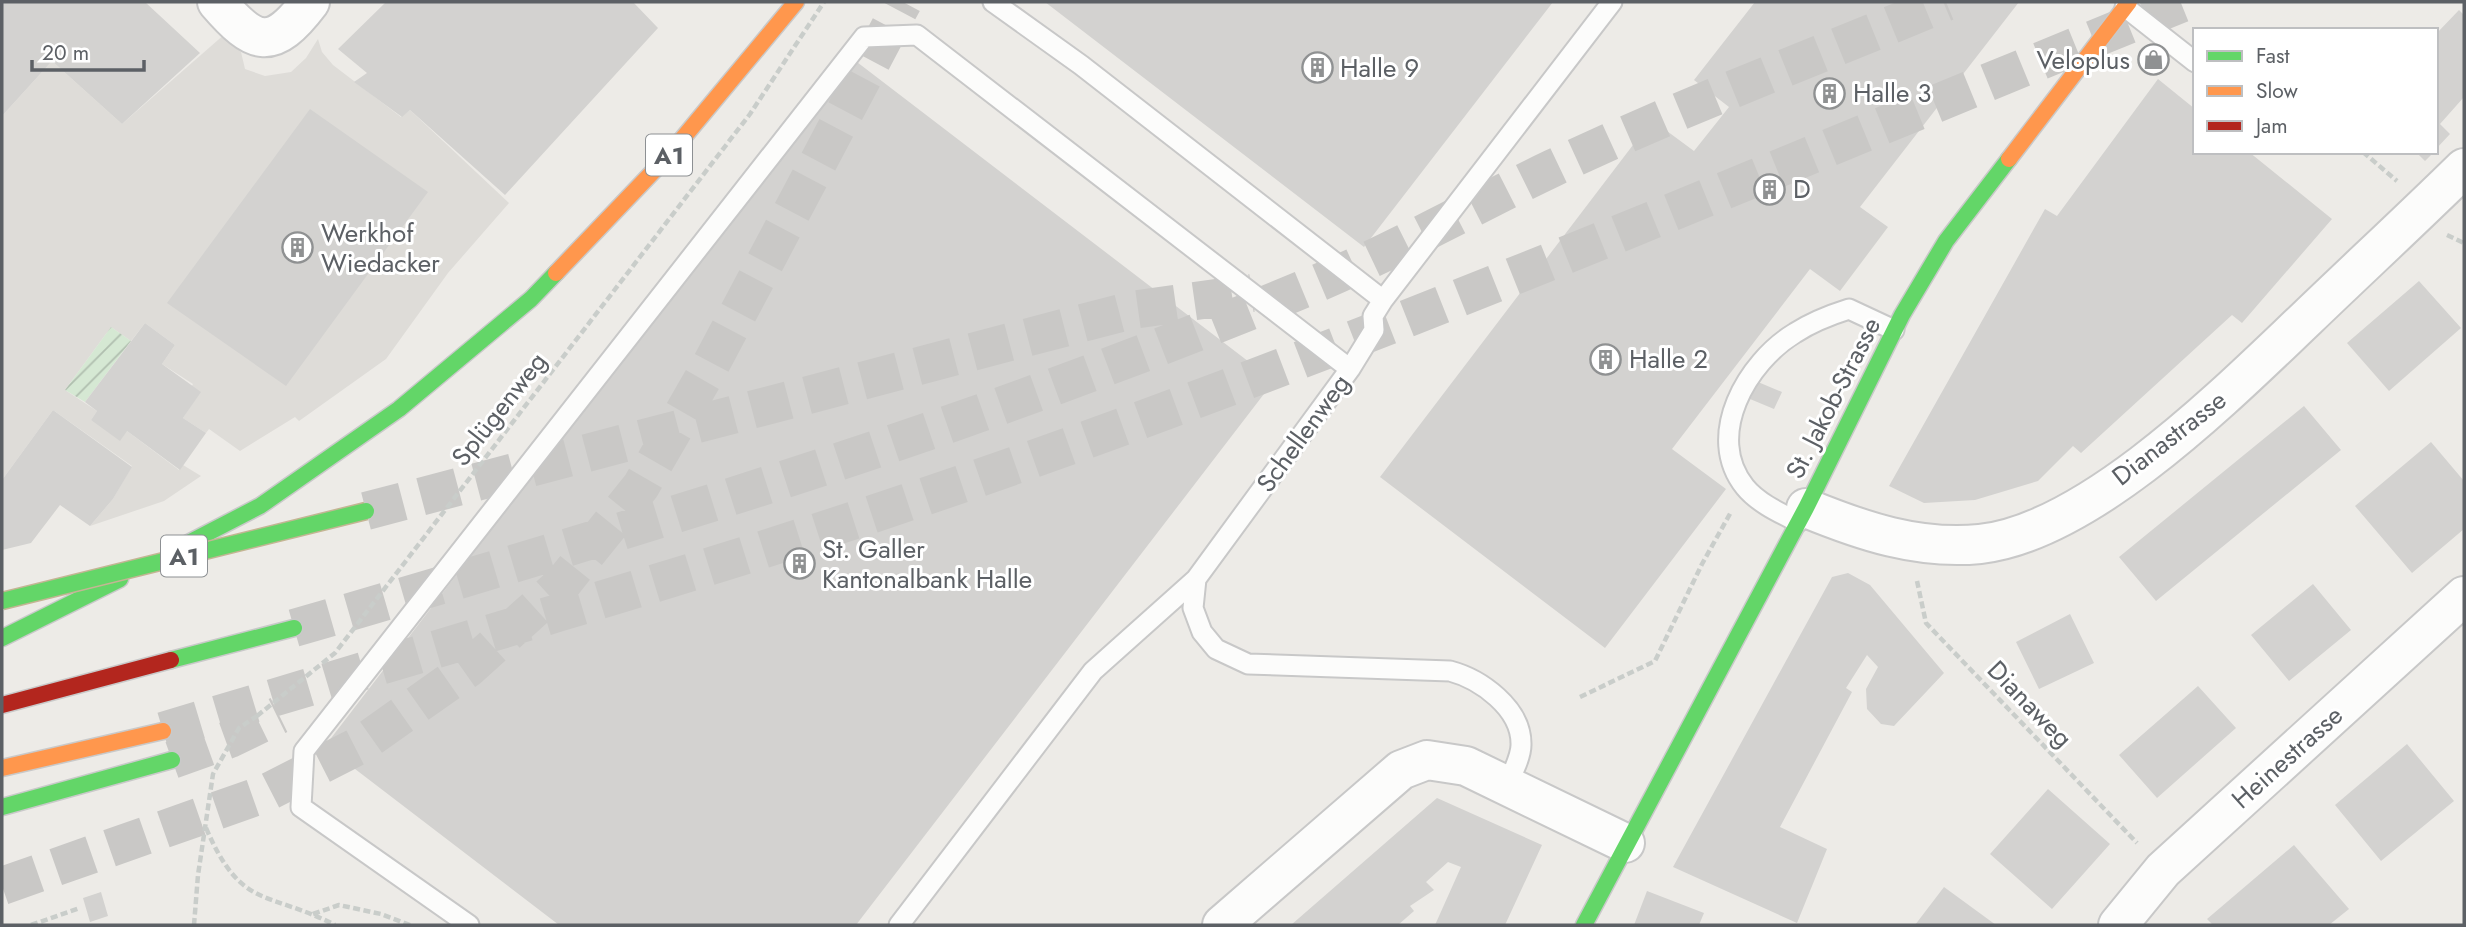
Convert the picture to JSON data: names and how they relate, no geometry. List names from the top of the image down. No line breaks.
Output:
{"streets":{"main road":["A1","St. Jakob-Strasse"],"street":["Dianastrasse","Heinestrasse"],"lane":["Schellenweg"],"path":["Splügenweg","Dianaweg"]},"crossings":[["St. Jakob-Strasse","Dianastrasse"]],"places":{"shop":["Veloplus"],"building":["Halle 9","Halle 3","D","Werkhof Wiedacker","Halle 2","St. Galler Kantonalbank Halle"]},"legend":["Fast","Slow","Jam"],"scale_bar":"20 m"}
